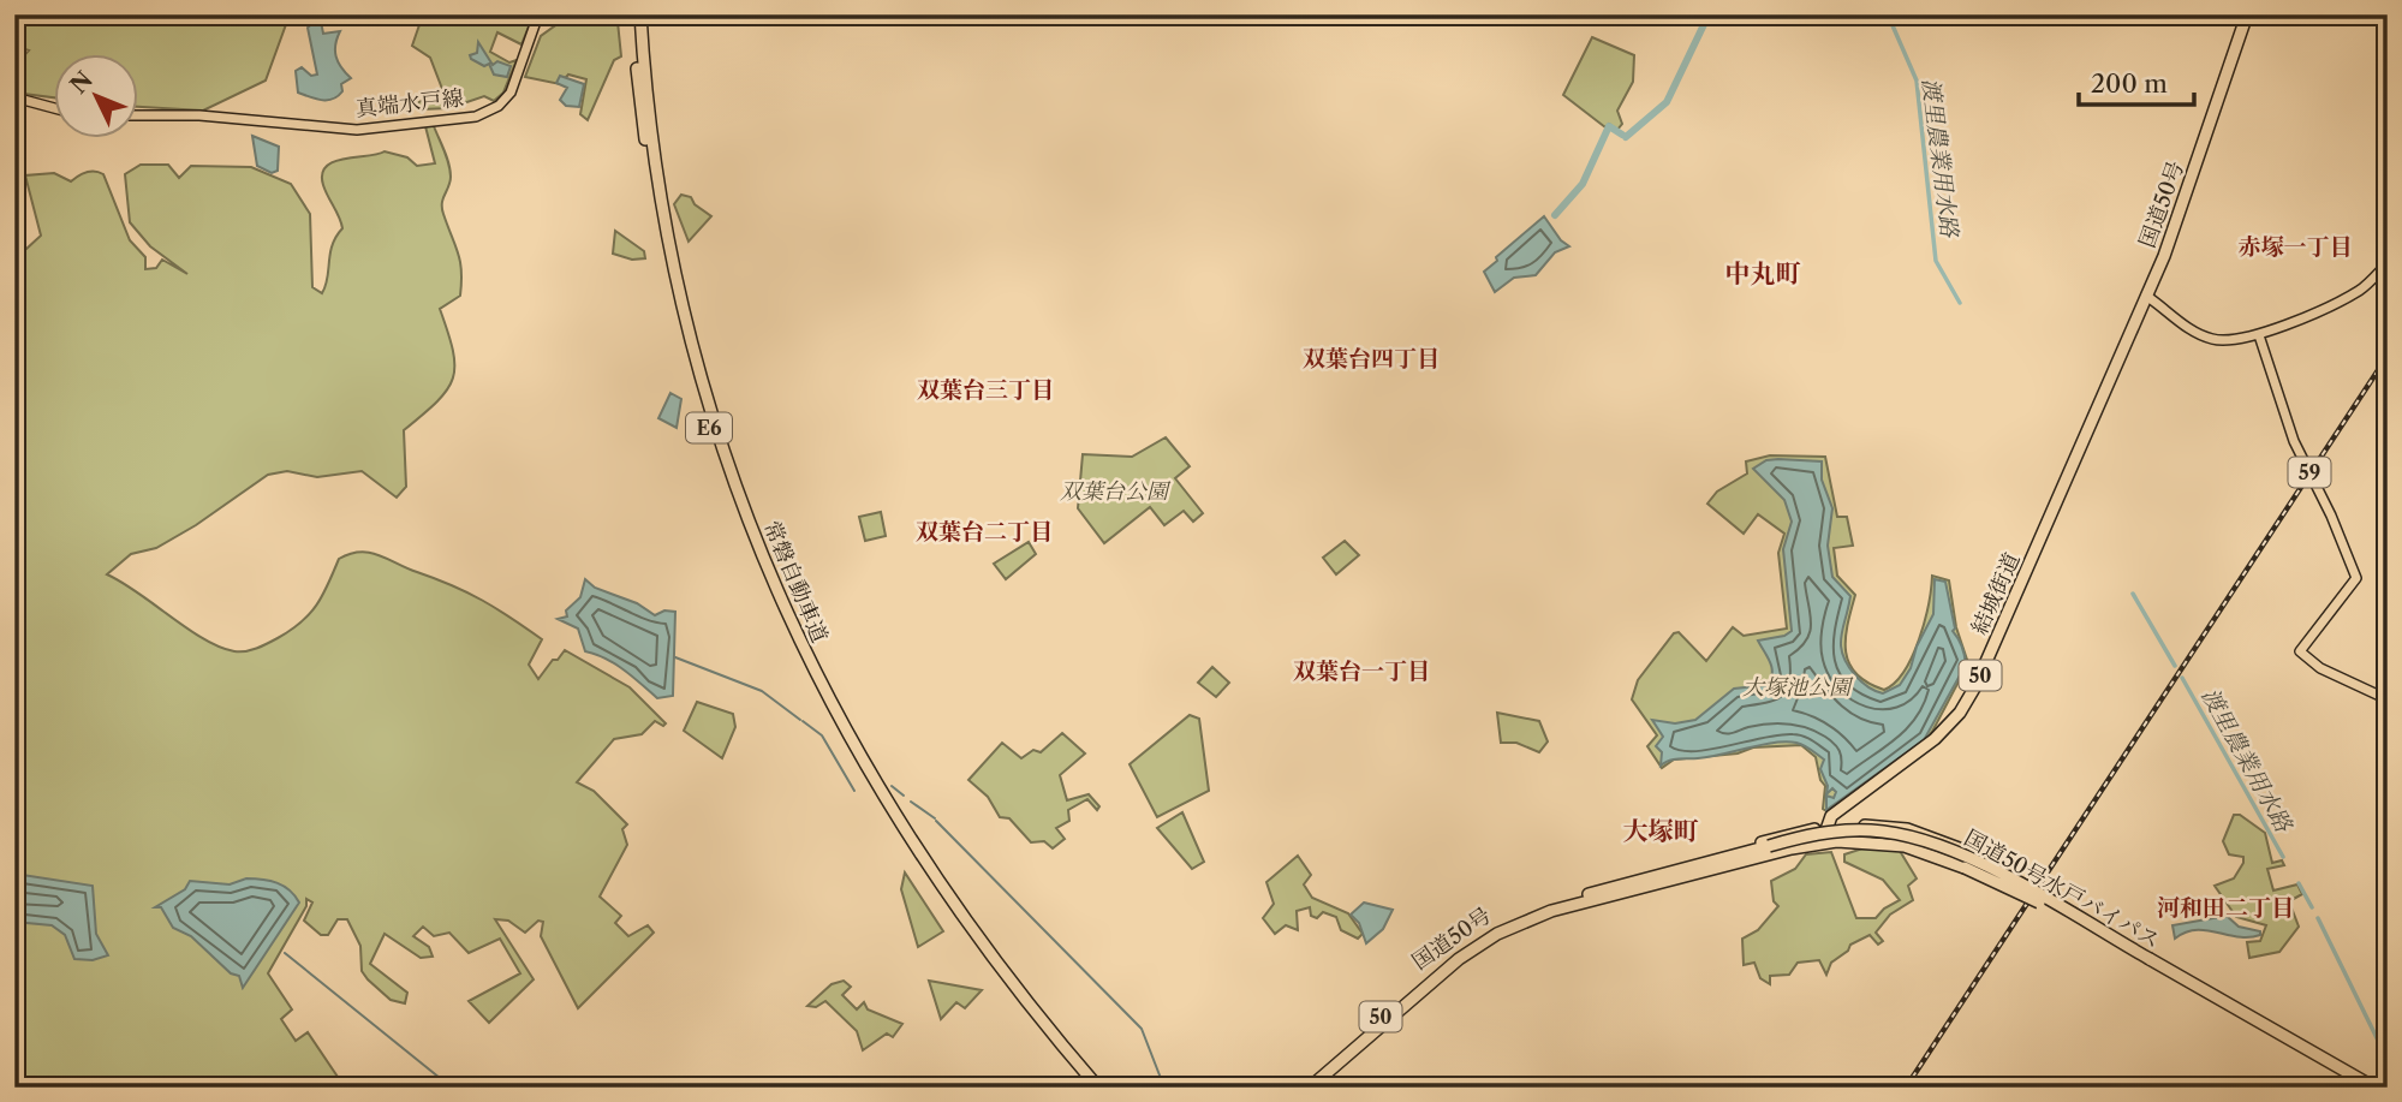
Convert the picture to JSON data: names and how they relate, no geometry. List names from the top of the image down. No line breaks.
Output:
{"streets":{"highway":["国道50号","E6","常磐自動車道","結城街道","50","国道50号水戸バイパス"],"main road":["真端水戸線","59"]},"crossings":[["国道50号","結城街道"],["国道50号","国道50号水戸バイパス"]],"districts":["赤塚一丁目","中丸町","双葉台四丁目","双葉台三丁目","双葉台二丁目","双葉台一丁目","大塚町","河和田二丁目"],"water":["渡里農業用水路"],"parks":["双葉台公園","大塚池公園"],"scale_bar":"200 m","north":"top left"}
